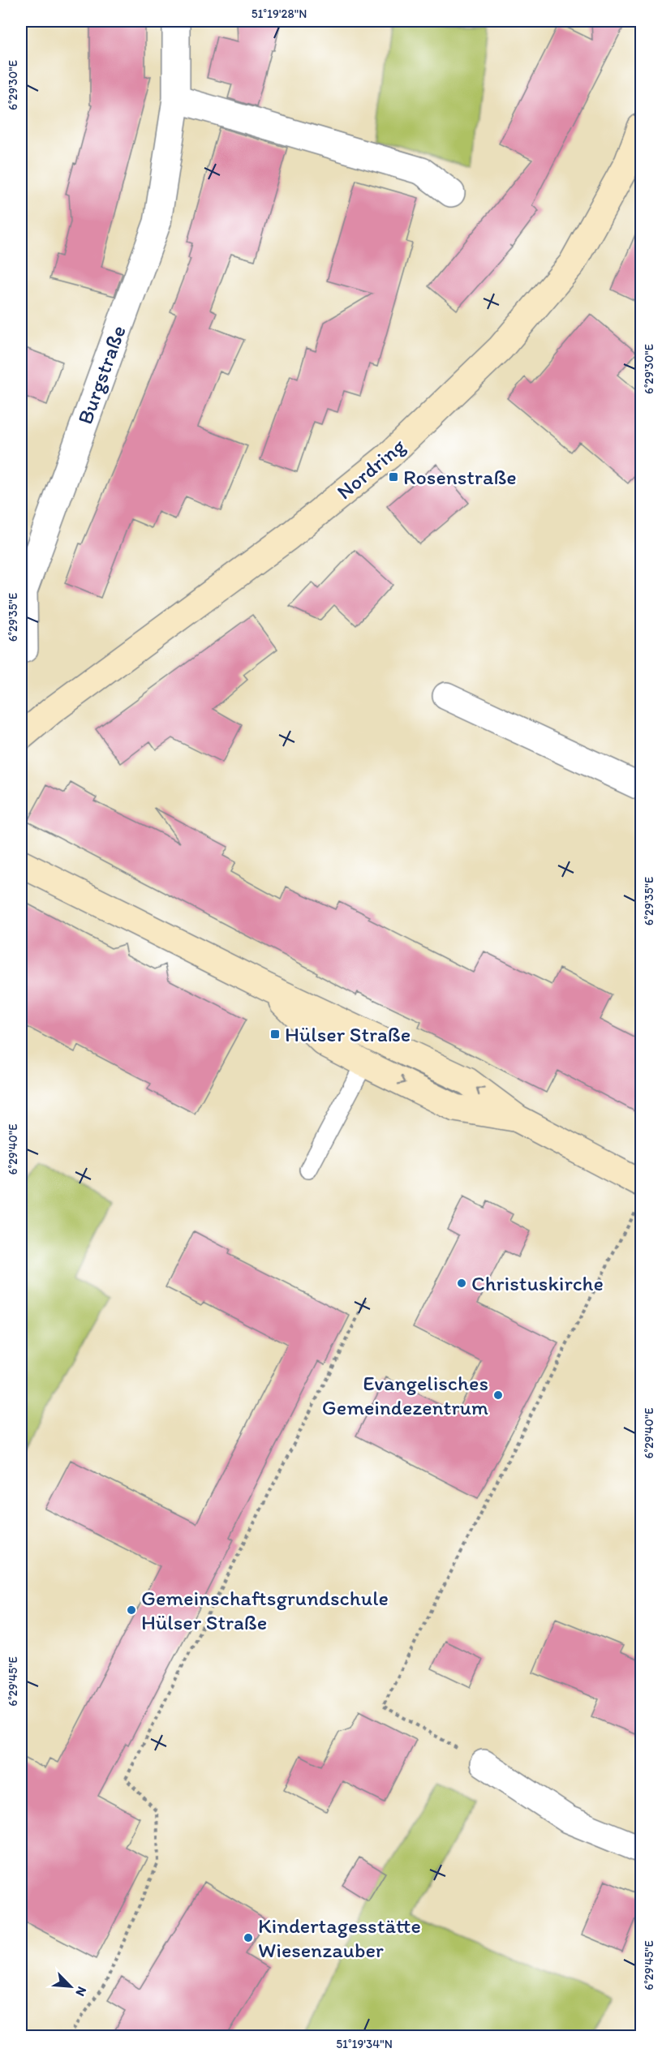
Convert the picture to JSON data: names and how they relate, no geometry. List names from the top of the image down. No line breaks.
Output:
{"streets":{"main road":["Nordring"],"street":["Burgstraße"]},"places":{"transit":["Rosenstraße","Hülser Straße"],"other":["Christuskirche","Evangelisches Gemeindezentrum","Gemeinschaftsgrundschule Hülser Straße","Kindertagesstätte Wiesenzauber"]},"north":"bottom right","coordinates":["51°19'28\"N","6°29'30\"E","6°29'35\"E","6°29'40\"E","6°29'45\"E","51°19'34\"N"]}
